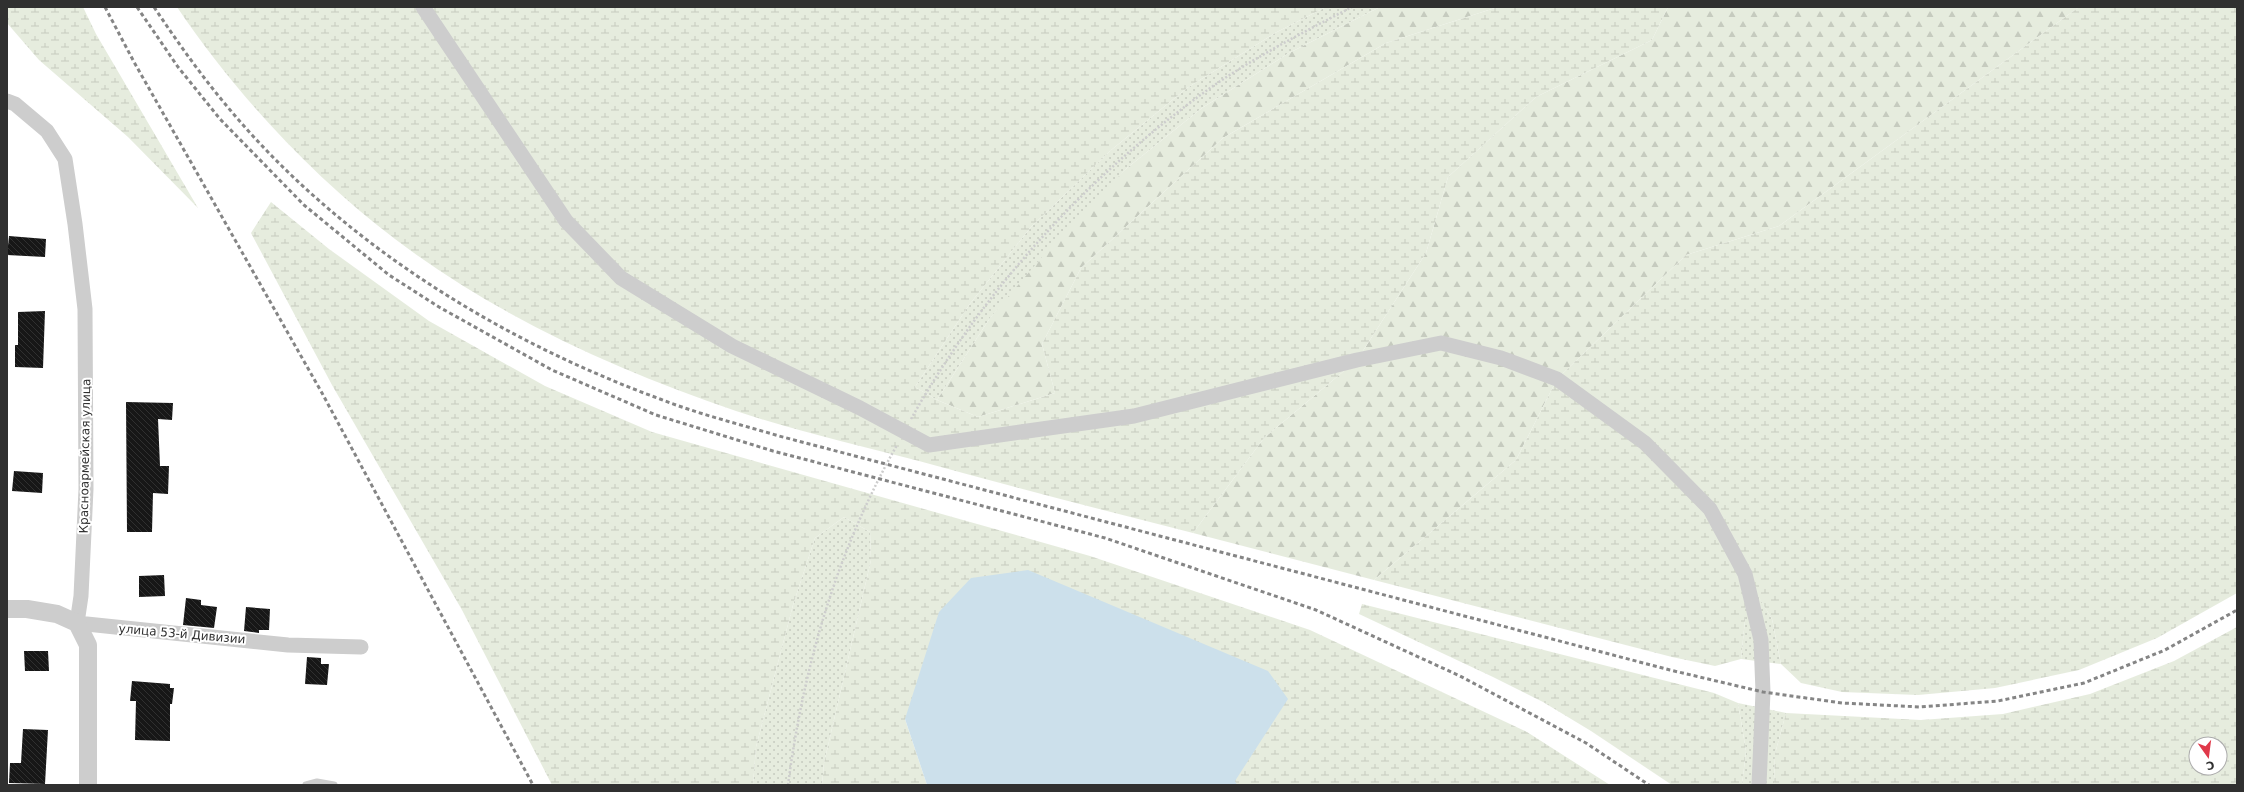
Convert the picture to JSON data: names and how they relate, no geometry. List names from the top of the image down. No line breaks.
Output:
{"streets":{"street":["Красноармейская улица","улица 53-й Дивизии"]},"crossings":[["Красноармейская улица","улица 53-й Дивизии"]],"north":"bottom"}
